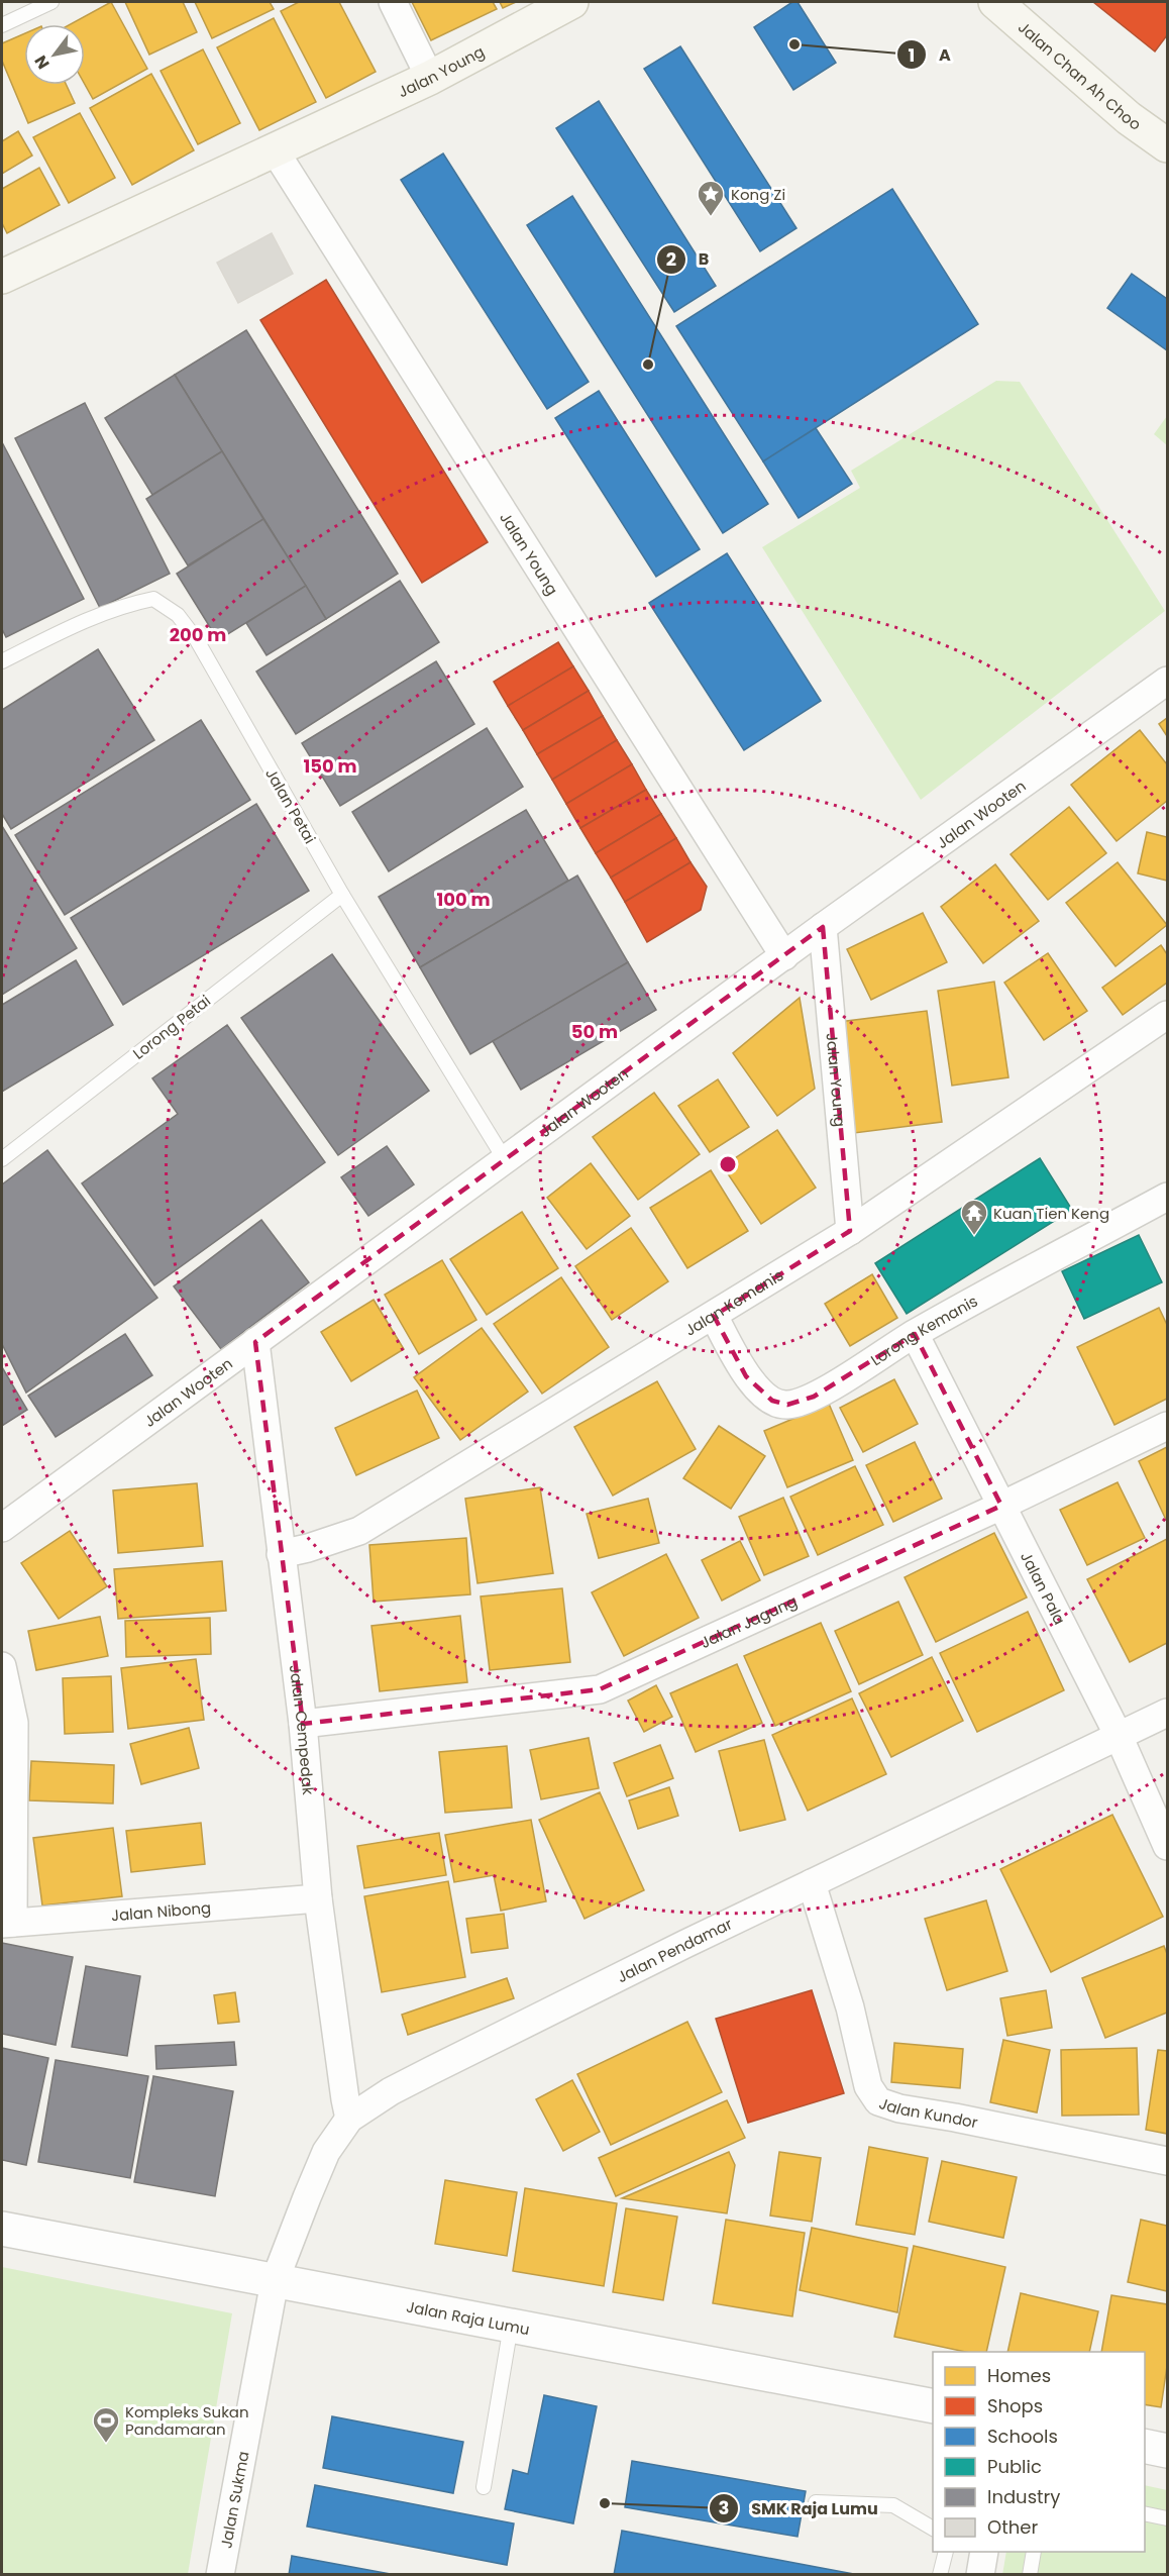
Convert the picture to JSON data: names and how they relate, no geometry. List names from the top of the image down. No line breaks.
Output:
{"streets":{"main road":["Jalan Young","Jalan Chan Ah Choo"],"street":["Jalan Wooten","Jalan Kemanis","Lorong Kemanis","Jalan Pala","Jalan Jagung","Jalan Cempedak","Jalan Nibong","Jalan Pendamar","Jalan Kundor","Jalan Raja Lumu","Jalan Sukma"],"lane":["Jalan Petai","Lorong Petai"]},"crossings":[["Jalan Young","Jalan Wooten"],["Jalan Young","Jalan Kemanis"],["Jalan Petai","Jalan Wooten"],["Jalan Petai","Lorong Petai"],["Jalan Wooten","Jalan Cempedak"],["Jalan Kemanis","Lorong Kemanis"],["Jalan Kemanis","Jalan Cempedak"],["Lorong Kemanis","Jalan Pala"],["Jalan Pala","Jalan Jagung"],["Jalan Pala","Jalan Pendamar"],["Jalan Jagung","Jalan Cempedak"],["Jalan Cempedak","Jalan Nibong"],["Jalan Cempedak","Jalan Pendamar"],["Jalan Pendamar","Jalan Kundor"],["Jalan Pendamar","Jalan Raja Lumu"],["Jalan Pendamar","Jalan Sukma"],["Jalan Raja Lumu","Jalan Sukma"]],"places":{"other":["A","B","SMK Raja Lumu"],"place":["Kong Zi"],"temple":["Kuan Tien Keng"],"sports":["Kompleks Sukan Pandamaran"]},"legend":["Homes","Shops","Schools","Public","Industry","Other"],"north":"bottom left","rings":["200 m","150 m","100 m","50 m"]}
